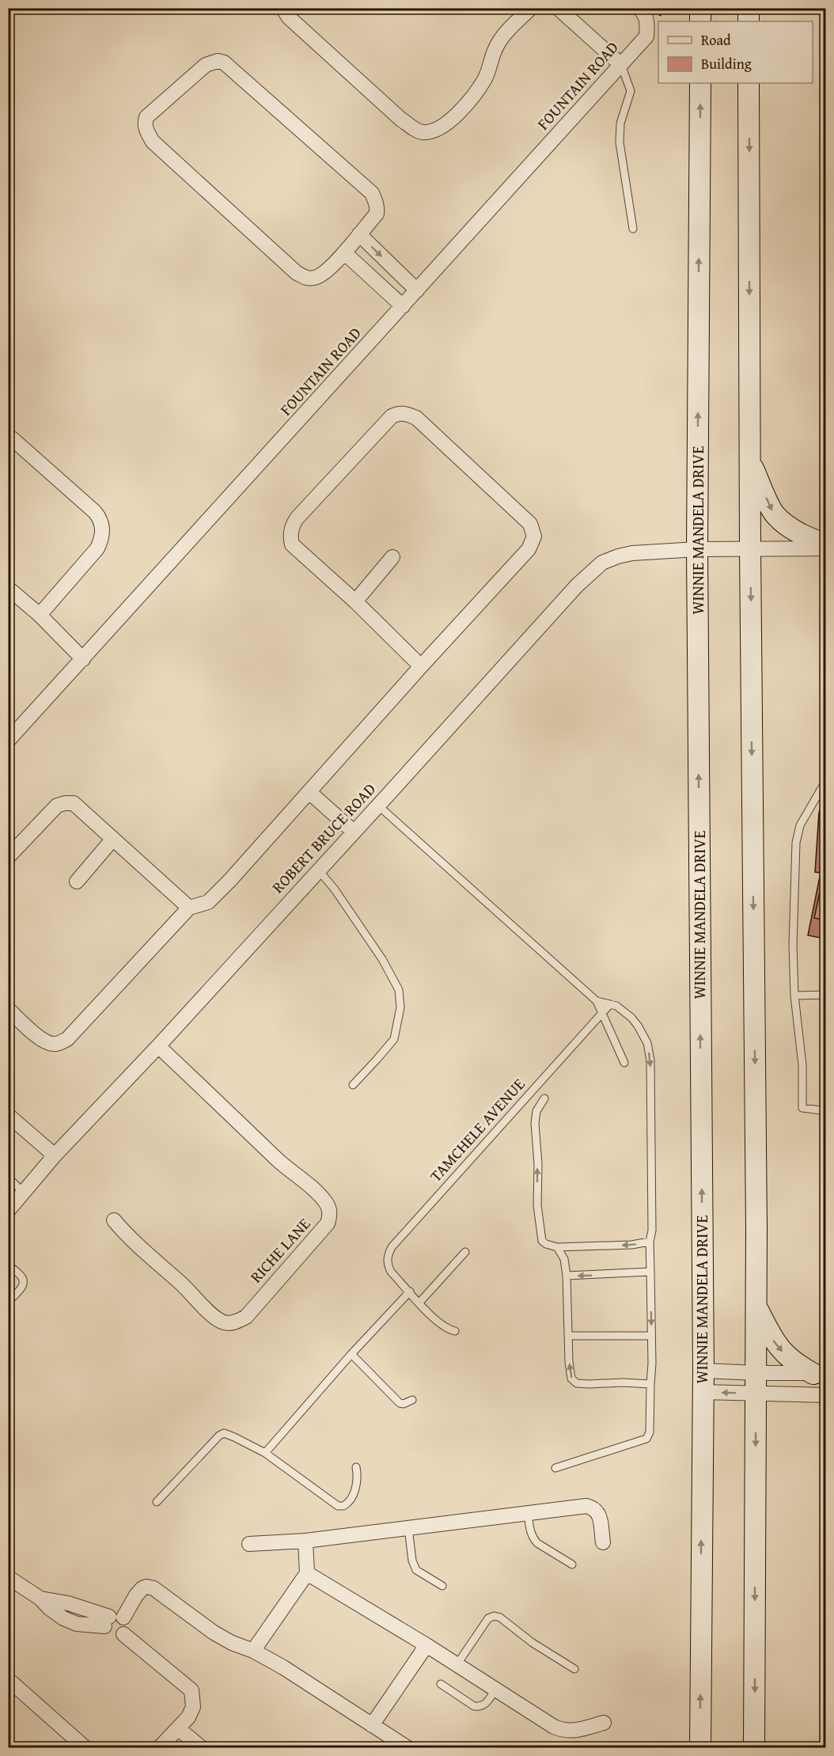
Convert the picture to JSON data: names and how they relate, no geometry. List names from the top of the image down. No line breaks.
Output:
{"streets":{"main road":["WINNIE MANDELA DRIVE"],"street":["FOUNTAIN ROAD","ROBERT BRUCE ROAD","RICHE LANE"],"lane":["TAMCHELE AVENUE"]},"crossings":[["WINNIE MANDELA DRIVE","ROBERT BRUCE ROAD"],["ROBERT BRUCE ROAD","RICHE LANE"]],"legend":["Road","Building"]}
